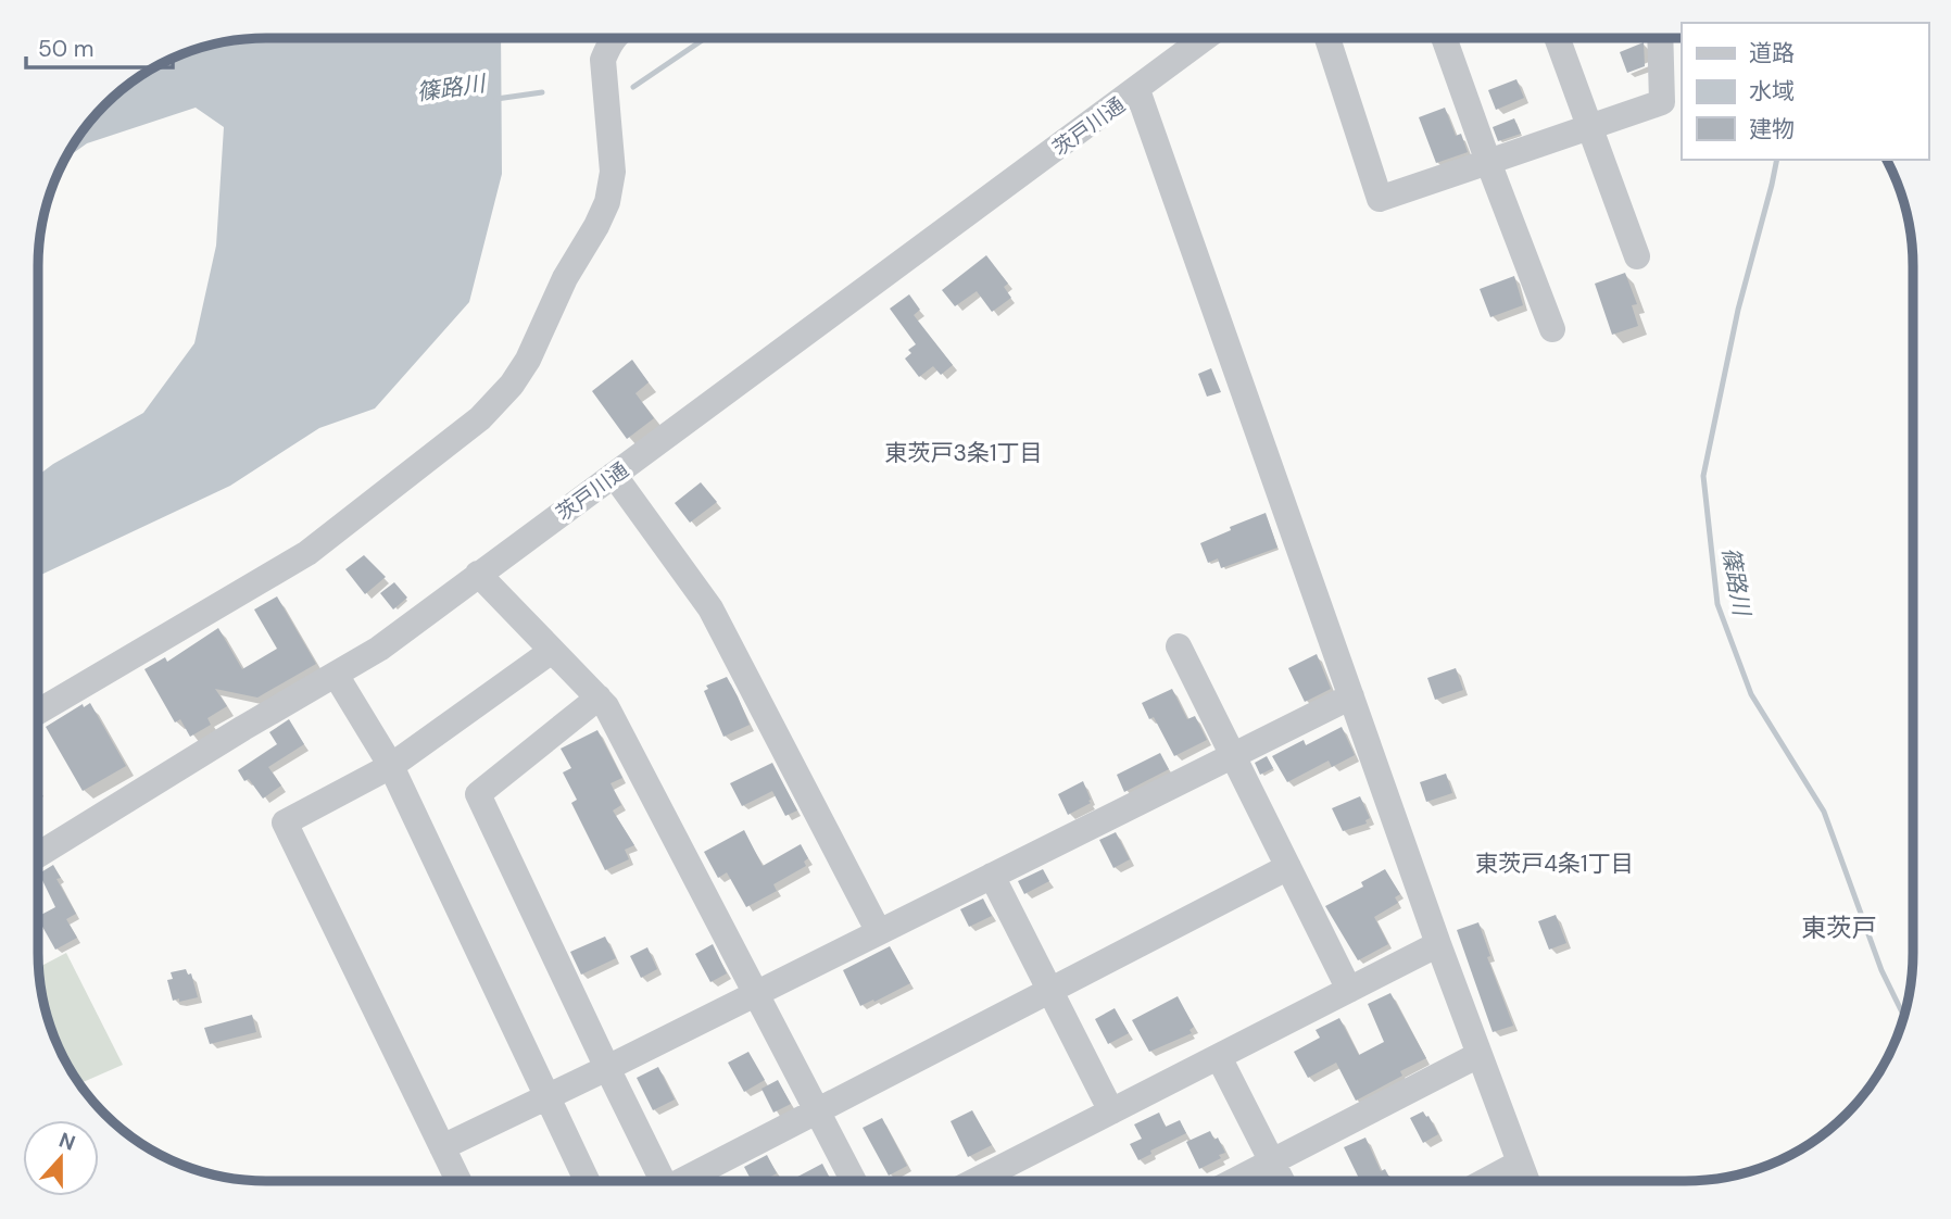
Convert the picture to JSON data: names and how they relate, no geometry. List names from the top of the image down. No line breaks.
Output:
{"streets":{"street":["茨戸川通"]},"districts":["東茨戸3条1丁目","東茨戸4条1丁目","東茨戸"],"water":["篠路川"],"legend":["道路","水域","建物"],"scale_bar":"50 m","north":"top"}
